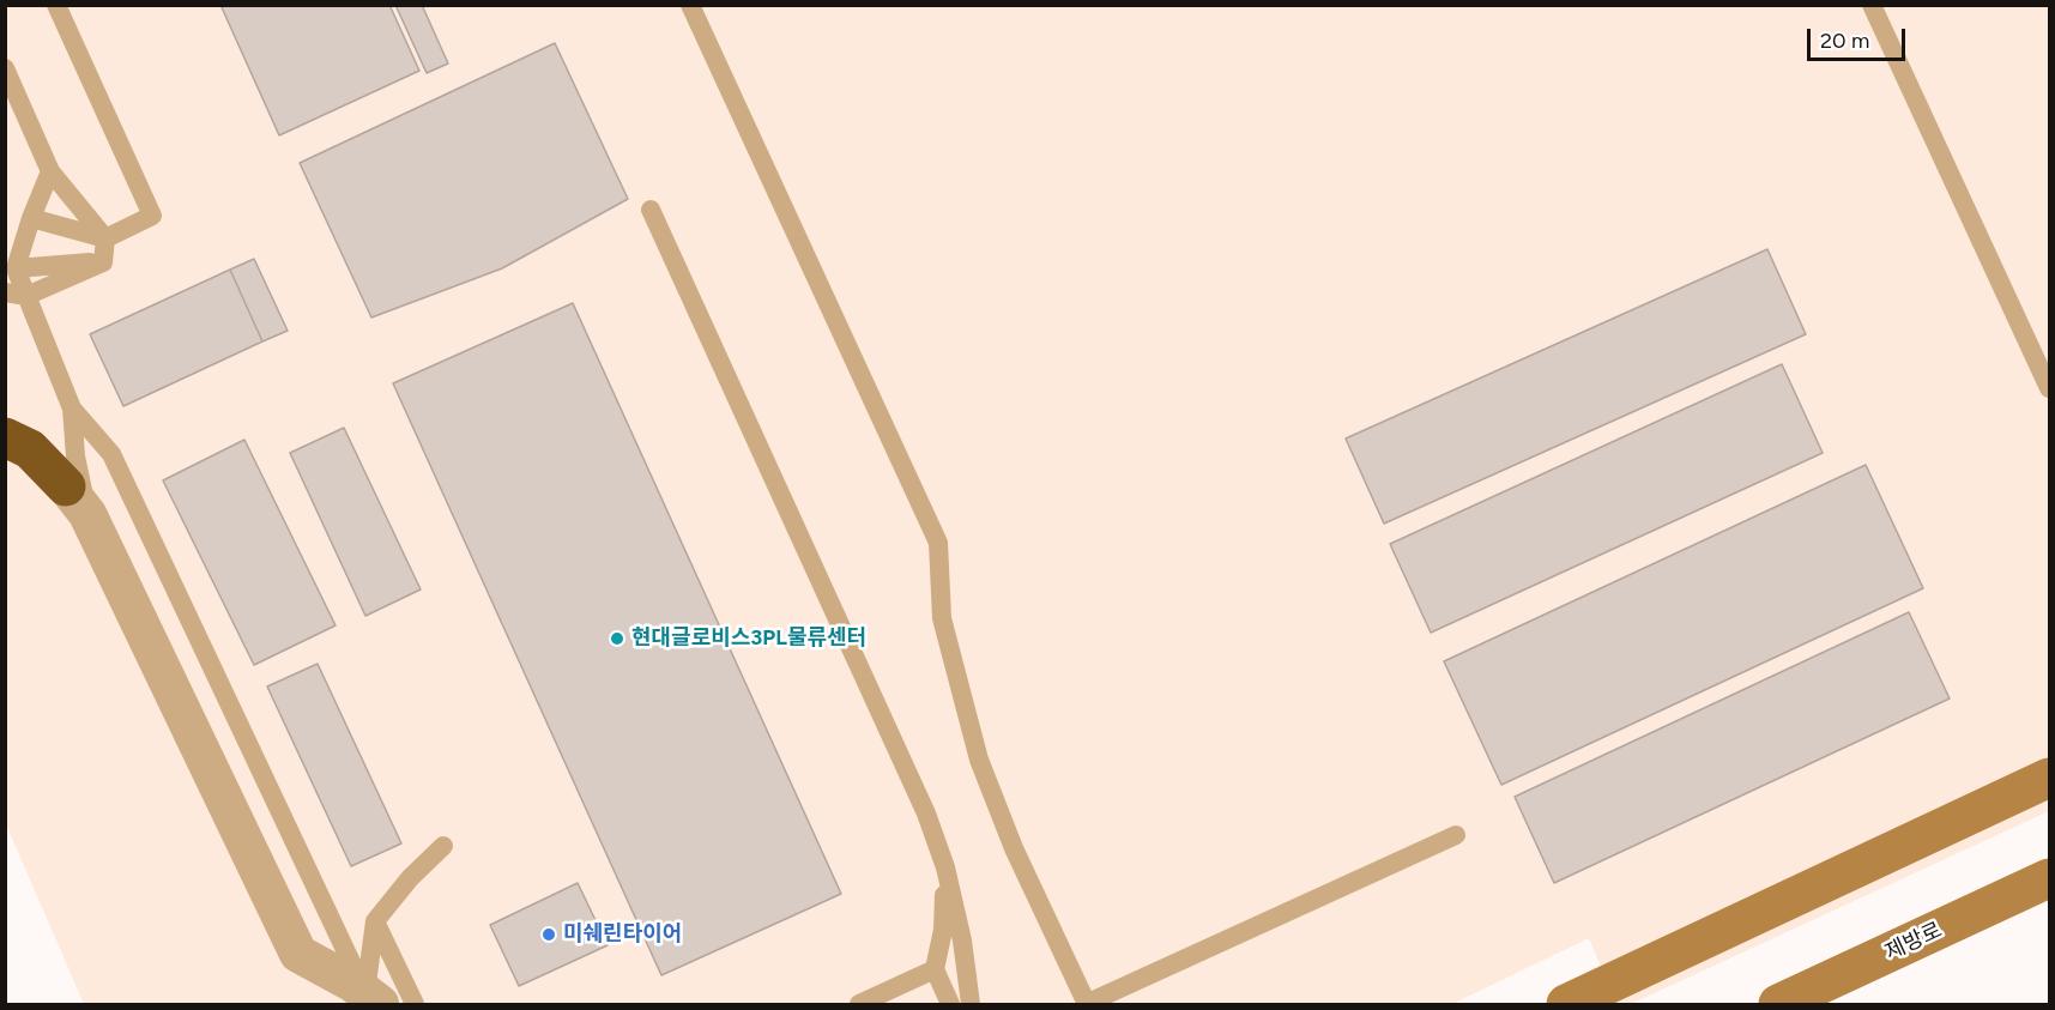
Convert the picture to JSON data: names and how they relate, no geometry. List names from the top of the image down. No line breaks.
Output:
{"streets":{"street":["제방로"]},"places":["현대글로비스3PL물류센터","미쉐린타이어"],"scale_bar":"20 m"}
